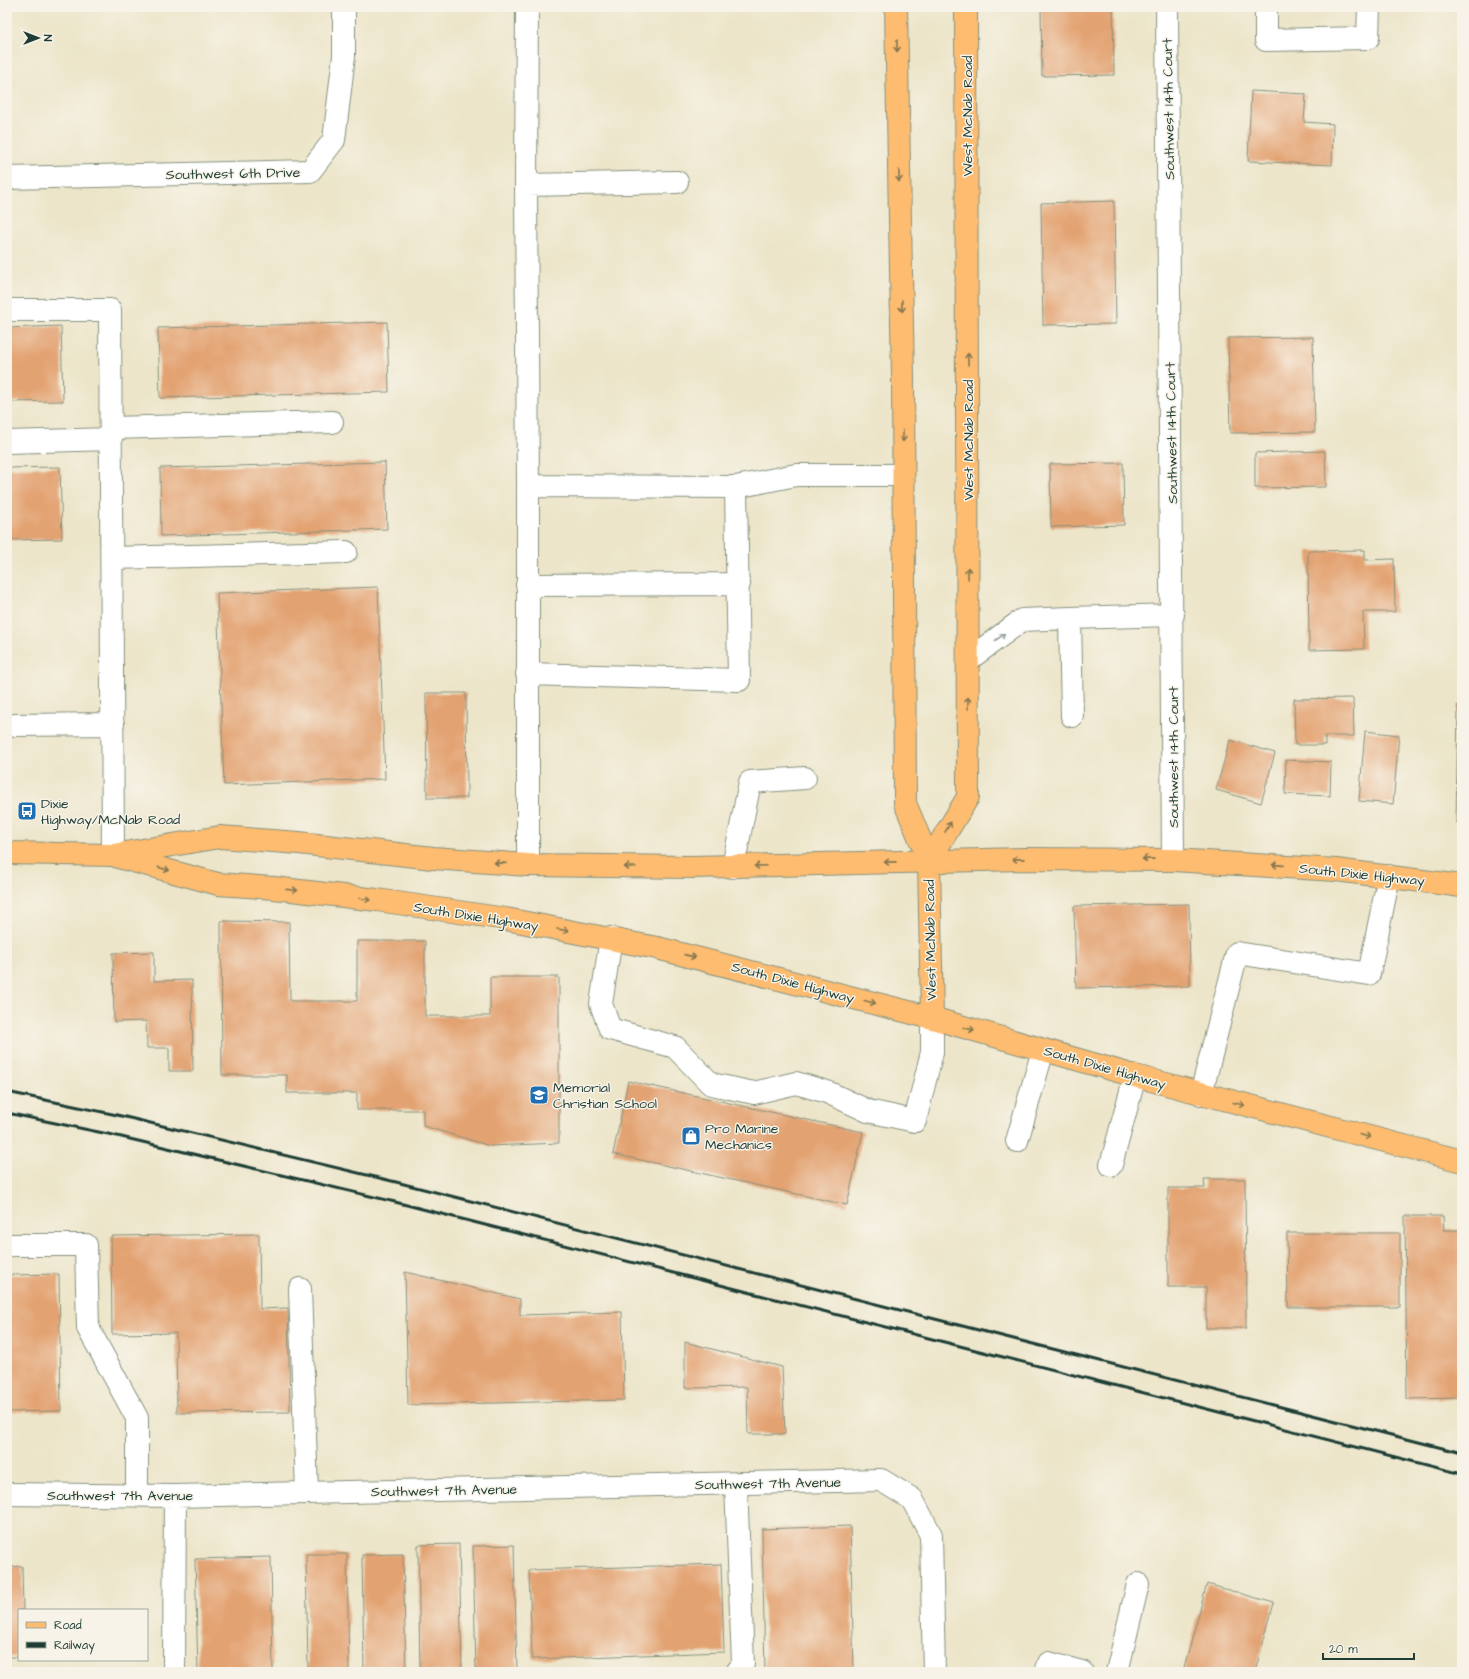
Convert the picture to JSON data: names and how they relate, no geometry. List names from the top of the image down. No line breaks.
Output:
{"streets":{"main road":["West McNab Road","South Dixie Highway"],"street":["Southwest 14th Court","Southwest 6th Drive","Southwest 7th Avenue"]},"crossings":[["Southwest 14th Court","South Dixie Highway"],["West McNab Road","South Dixie Highway"]],"places":{"bus stop":["Dixie Highway/McNab Road"],"school or university":["Memorial Christian School"],"shop":["Pro Marine Mechanics"]},"legend":["Road","Railway"],"scale_bar":"20 m","north":"right"}
